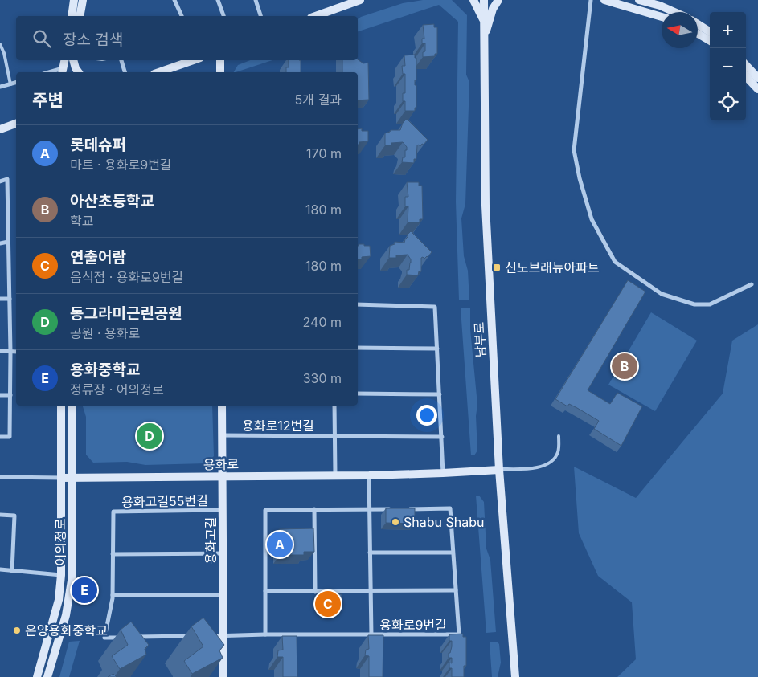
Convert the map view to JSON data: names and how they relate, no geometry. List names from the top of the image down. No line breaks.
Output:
{"streets":{"street":["남부로","용화로12번길","용화로","용화고길55번길","용화고길","어의정로","용화로9번길"]},"crossings":[["남부로","용화로"],["용화로12번길","용화고길"],["용화로","용화고길"],["용화로","어의정로"],["용화로","용화로9번길"],["용화고길55번길","용화고길"],["용화고길","용화로9번길"]],"places":{"transit":["신도브래뉴아파트"],"other":["Shabu Shabu","온양용화중학교"]},"north":"left","page":{"map_buttons":["+","−"],"search":"장소 검색","heading":["주변","5개 결과"],"list":[{"mark":"A","name":"롯데슈퍼","note":"마트 · 용화로9번길","value":"170 m"},{"mark":"B","name":"아산초등학교","note":"학교","value":"180 m"},{"mark":"C","name":"연출어람","note":"음식점 · 용화로9번길","value":"180 m"},{"mark":"D","name":"동그라미근린공원","note":"공원 · 용화로","value":"240 m"},{"mark":"E","name":"용화중학교","note":"정류장 · 어의정로","value":"330 m"}],"pins":["B","D","A","E","C"]}}
